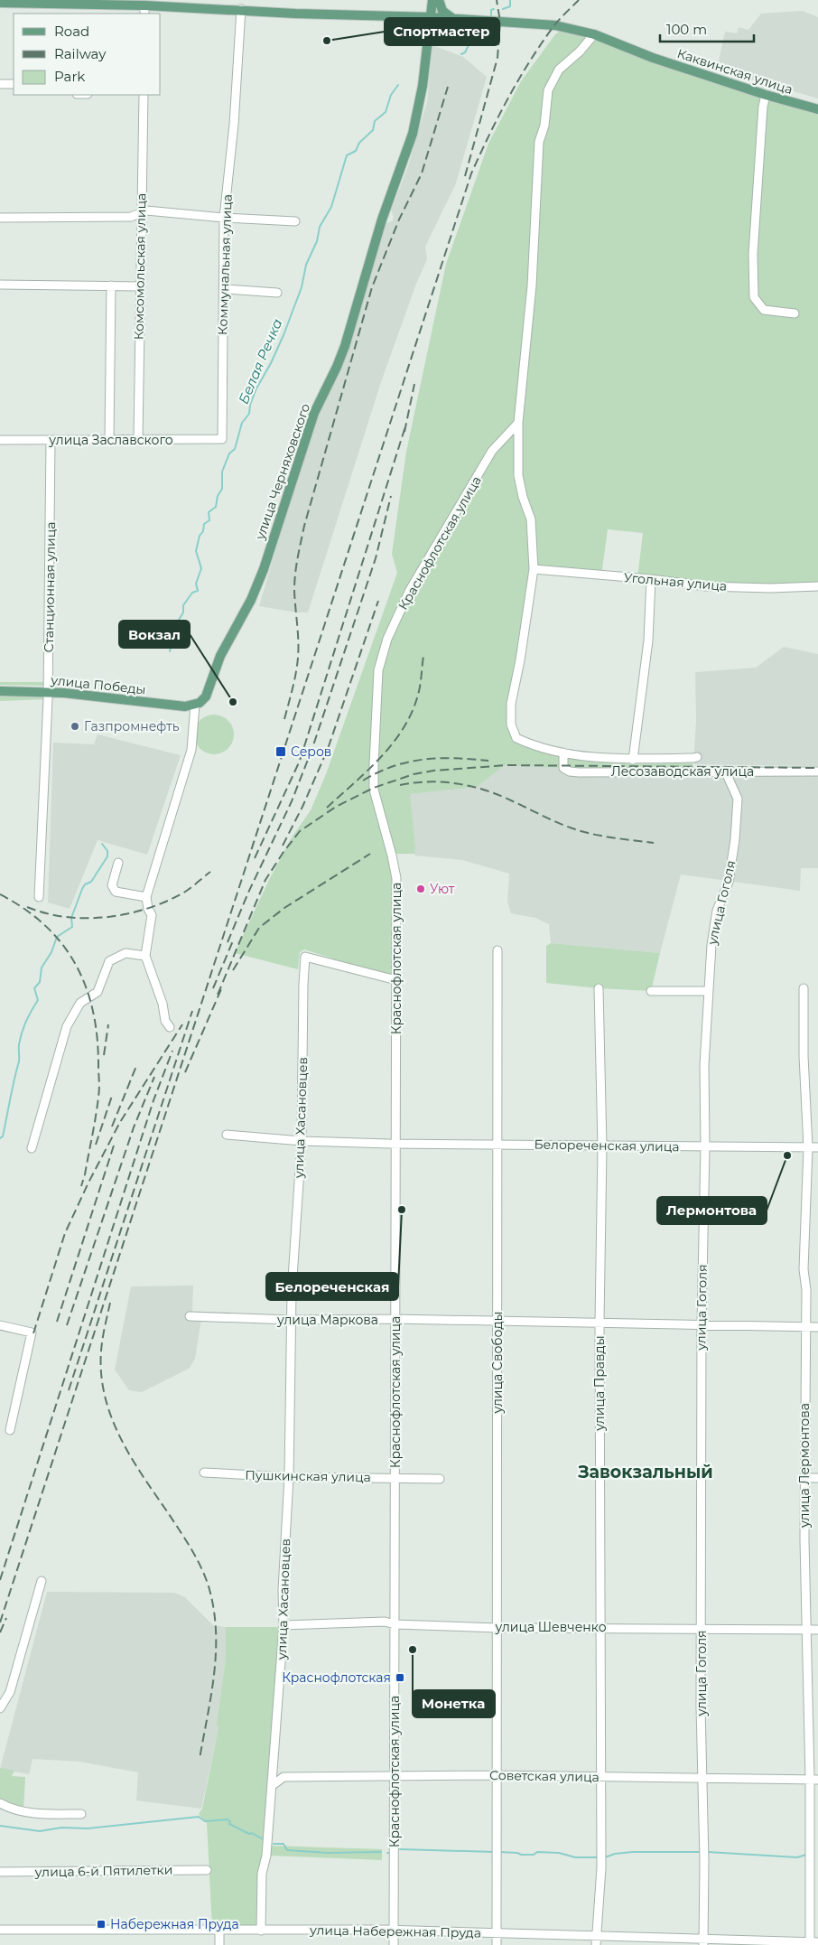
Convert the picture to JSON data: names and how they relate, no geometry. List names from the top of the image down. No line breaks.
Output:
{"streets":{"main road":["Каквинская улица","улица Черняховского","улица Победы"],"street":["Коммунальная улица","Комсомольская улица","улица Заславского","Краснофлотская улица","Угольная улица","Станционная улица","Лесозаводская улица","улица Гоголя","улица Хасановцев","Белореченская улица","улица Маркова","улица Свободы","улица Правды","улица Лермонтова","Пушкинская улица","улица Шевченко","Советская улица","улица 6-й Пятилетки","улица Набережная Пруда"]},"crossings":[["Каквинская улица","Коммунальная улица"],["Каквинская улица","улица Черняховского"],["Коммунальная улица","улица Заславского"],["Комсомольская улица","улица Заславского"],["улица Заславского","Станционная улица"],["улица Черняховского","улица Победы"],["Краснофлотская улица","улица Хасановцев"],["Краснофлотская улица","Белореченская улица"],["Краснофлотская улица","улица Маркова"],["Краснофлотская улица","Пушкинская улица"],["Краснофлотская улица","улица Шевченко"],["Краснофлотская улица","Советская улица"],["Краснофлотская улица","улица Набережная Пруда"],["Станционная улица","улица Победы"],["Лесозаводская улица","улица Гоголя"],["улица Гоголя","Белореченская улица"],["улица Гоголя","улица Маркова"],["улица Гоголя","улица Шевченко"],["улица Гоголя","Советская улица"],["улица Гоголя","улица Набережная Пруда"],["улица Хасановцев","Белореченская улица"],["улица Хасановцев","улица Маркова"],["улица Хасановцев","Пушкинская улица"],["улица Хасановцев","улица Шевченко"],["улица Хасановцев","Советская улица"],["улица Хасановцев","улица Набережная Пруда"],["Белореченская улица","улица Свободы"],["Белореченская улица","улица Правды"],["Белореченская улица","улица Лермонтова"],["улица Маркова","улица Свободы"],["улица Маркова","улица Правды"],["улица Маркова","улица Лермонтова"],["улица Свободы","улица Шевченко"],["улица Свободы","Советская улица"],["улица Свободы","улица Набережная Пруда"],["улица Правды","улица Шевченко"],["улица Правды","Советская улица"],["улица Правды","улица Набережная Пруда"],["улица Лермонтова","улица Шевченко"],["улица Лермонтова","Советская улица"],["улица Лермонтова","улица Набережная Пруда"]],"districts":["Завокзальный"],"water":["Белая Речка"],"places":{"other":["Спортмастер","Вокзал","Газпромнефть","Уют","Лермонтова","Белореченская","Монетка"],"transit":["Серов","Краснофлотская","Набережная Пруда"]},"legend":["Road","Railway","Park"],"scale_bar":"100 m"}
